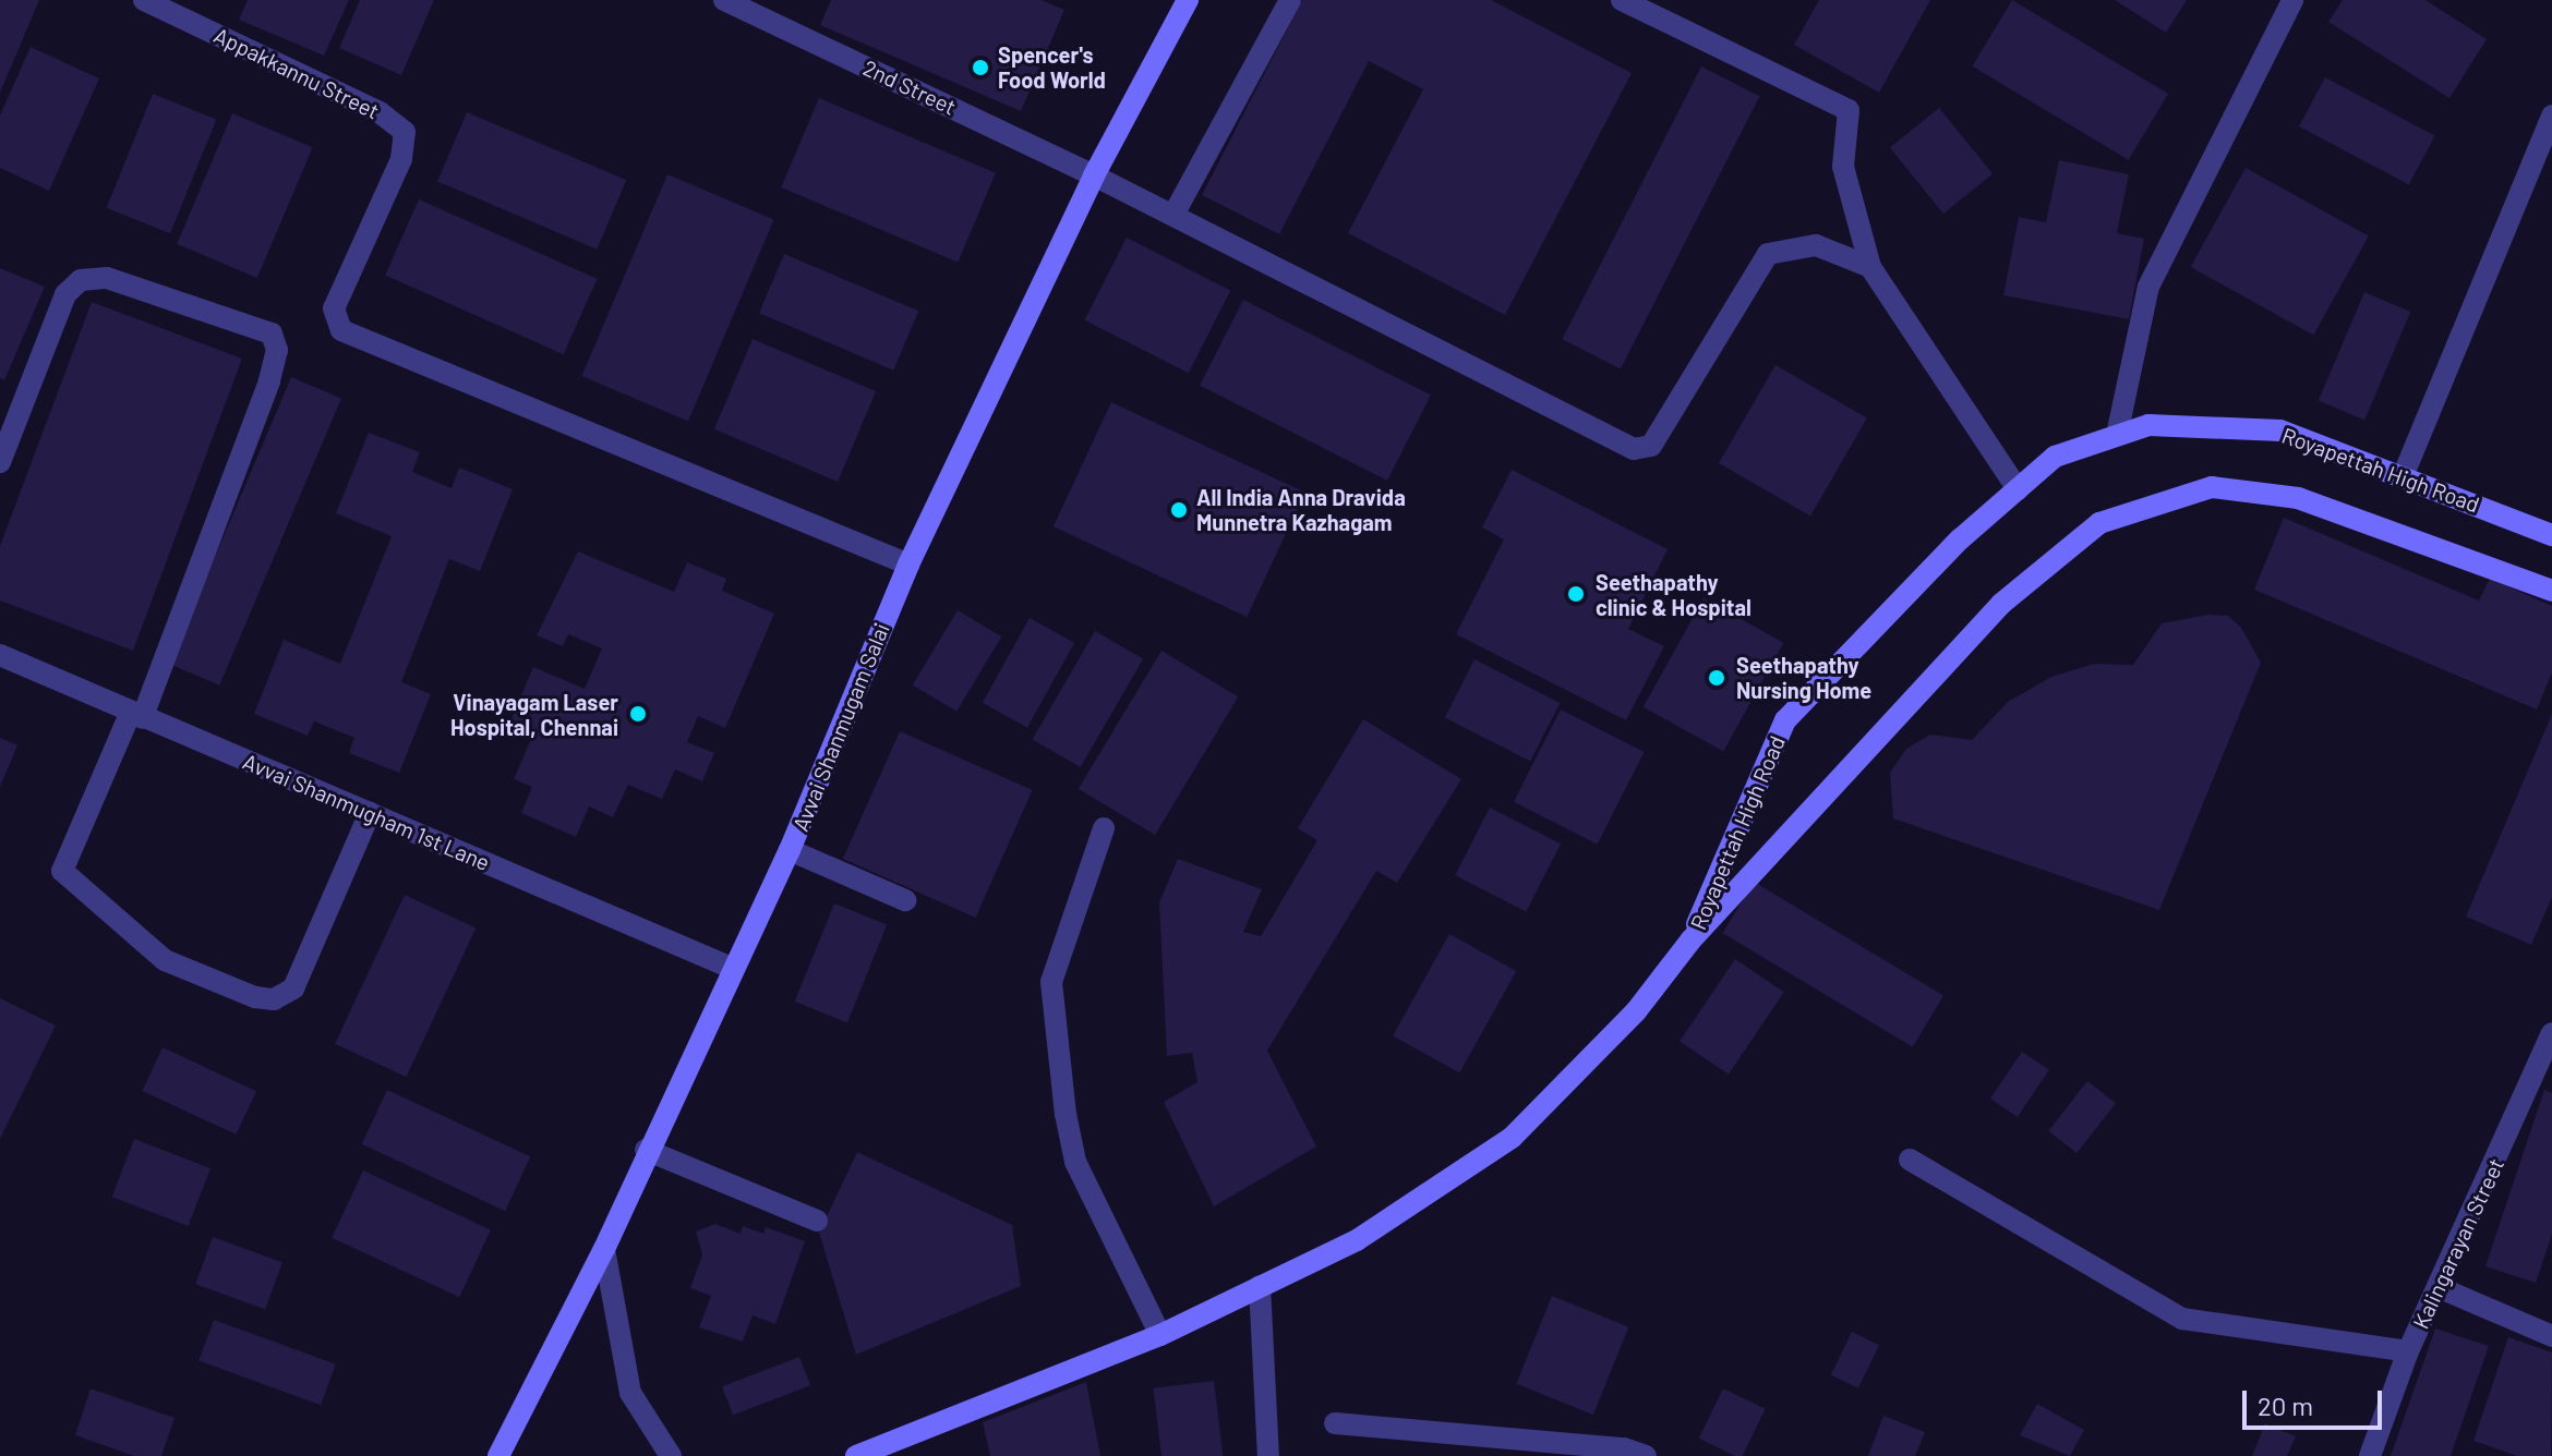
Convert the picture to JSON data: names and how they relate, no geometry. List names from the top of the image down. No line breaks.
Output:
{"streets":{"main road":["Royapettah High Road","Avvai Shanmugam Salai"],"street":["Appakkannu Street","2nd Street","Avvai Shanmugham 1st Lane","Kalingarayan Street"]},"crossings":[["Appakkannu Street","Avvai Shanmugam Salai"],["2nd Street","Avvai Shanmugam Salai"],["Avvai Shanmugam Salai","Avvai Shanmugham 1st Lane"]],"places":["Spencer's Food World","All India Anna Dravida Munnetra Kazhagam","Seethapathy clinic & Hospital","Seethapathy Nursing Home","Vinayagam Laser Hospital, Chennai"],"scale_bar":"20 m"}
